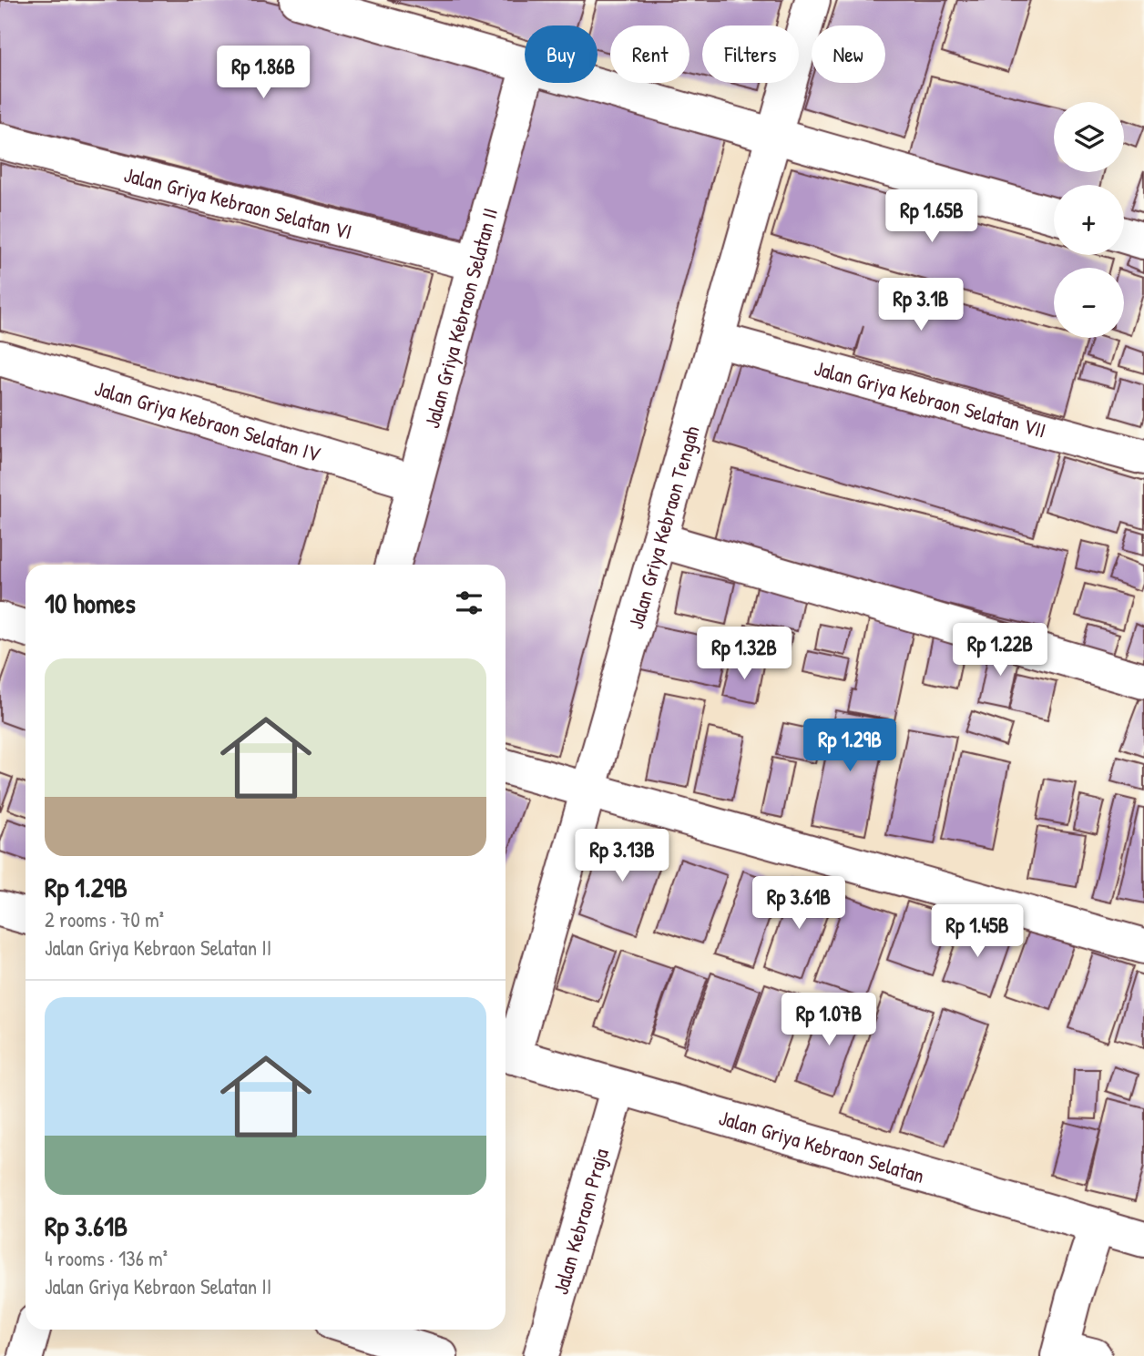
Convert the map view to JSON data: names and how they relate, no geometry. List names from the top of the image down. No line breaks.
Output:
{"streets":{"street":["Jalan Griya Kebraon Selatan VI","Jalan Griya Kebraon Selatan II","Jalan Griya Kebraon Selatan VII","Jalan Griya Kebraon Selatan IV","Jalan Griya Kebraon Tengah","Jalan Griya Kebraon Selatan","Jalan Kebraon Praja"]},"crossings":[["Jalan Griya Kebraon Selatan VI","Jalan Griya Kebraon Selatan II"],["Jalan Griya Kebraon Selatan II","Jalan Griya Kebraon Selatan IV"],["Jalan Griya Kebraon Selatan VII","Jalan Griya Kebraon Tengah"],["Jalan Griya Kebraon Tengah","Jalan Griya Kebraon Selatan"],["Jalan Griya Kebraon Selatan","Jalan Kebraon Praja"]],"page":{"chip":["Buy","Rent","Filters","New"],"price":["Rp 1.86B","Rp 1.65B","Rp 3.1B","Rp 1.22B","Rp 1.32B","Rp 1.29B","Rp 3.13B","Rp 3.61B","Rp 1.45B","Rp 1.07B"],"map_buttons":["+","−"],"heading":"10 homes","list":[{"name":"Rp 1.29B","note":"2 rooms · 70 m² · Jalan Griya Kebraon Selatan II"},{"name":"Rp 3.61B","note":"4 rooms · 136 m² · Jalan Griya Kebraon Selatan II"}]}}
